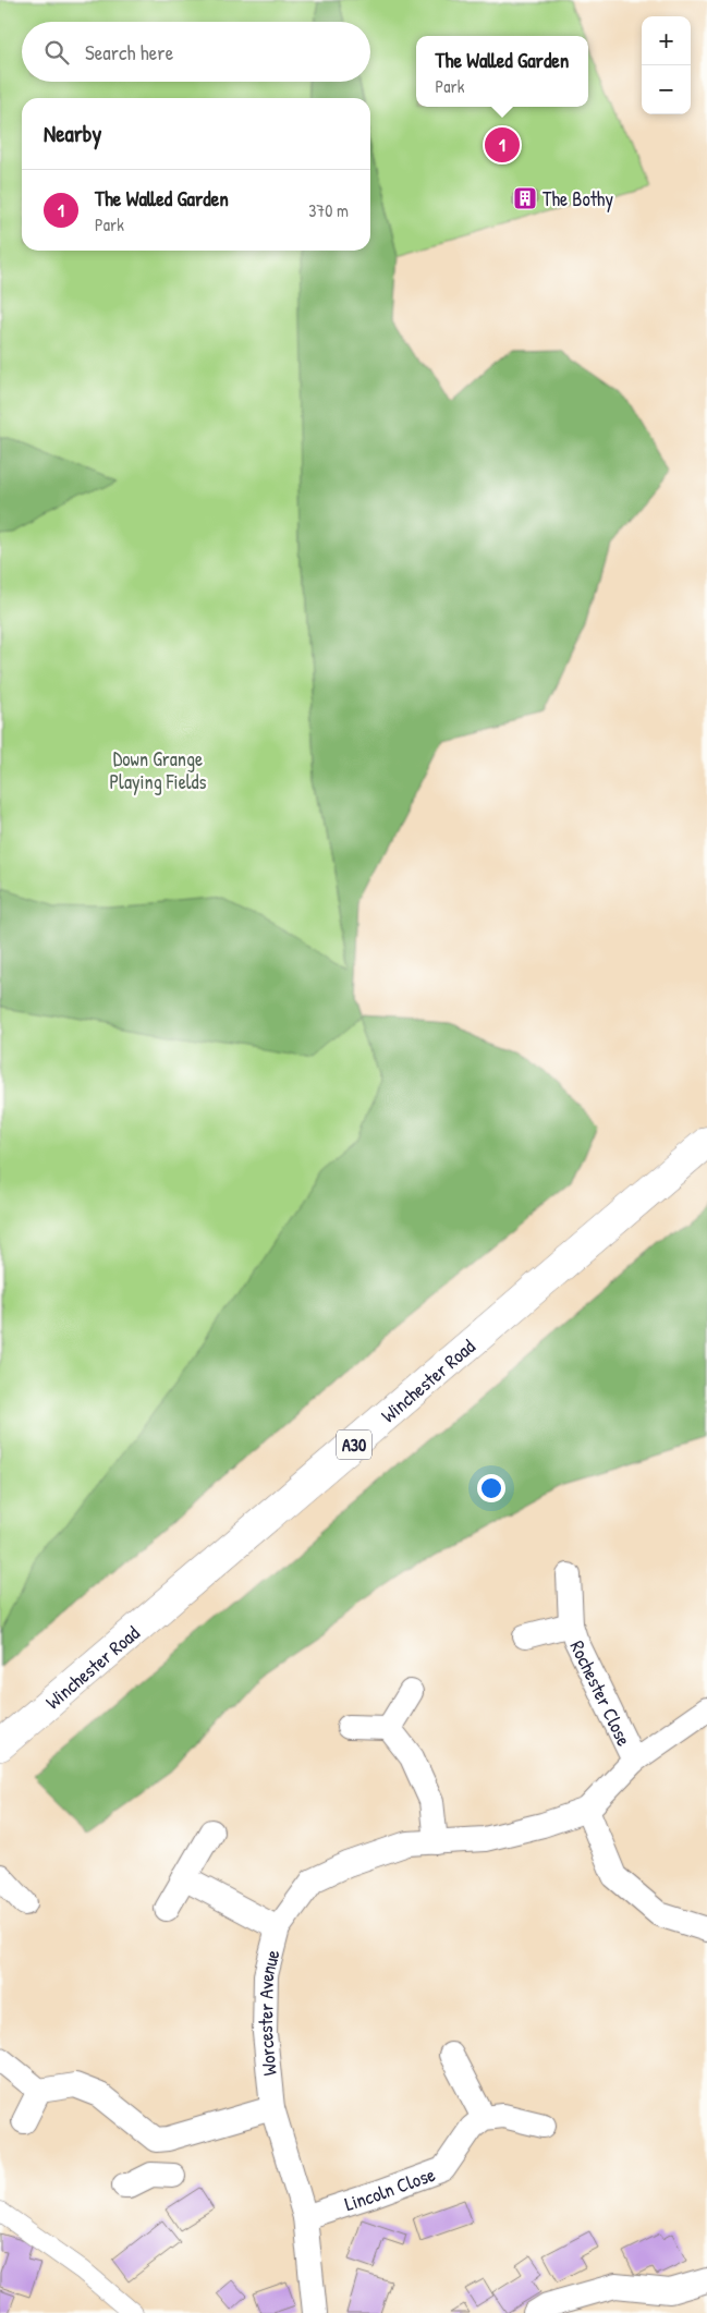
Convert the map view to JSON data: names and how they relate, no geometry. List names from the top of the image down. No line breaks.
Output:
{"streets":{"main road":["Winchester Road","A30"],"street":["Rochester Close","Worcester Avenue","Lincoln Close"]},"crossings":[["Rochester Close","Worcester Avenue"],["Worcester Avenue","Lincoln Close"]],"parks":["Down Grange Playing Fields"],"places":{"building":["The Bothy"]},"page":{"map_buttons":["+","−"],"search":"Search here","popup":["The Walled Garden","Park"],"heading":"Nearby","pins":"1","list":[{"mark":"1","name":"The Walled Garden","note":"Park","value":"370 m"}]}}
